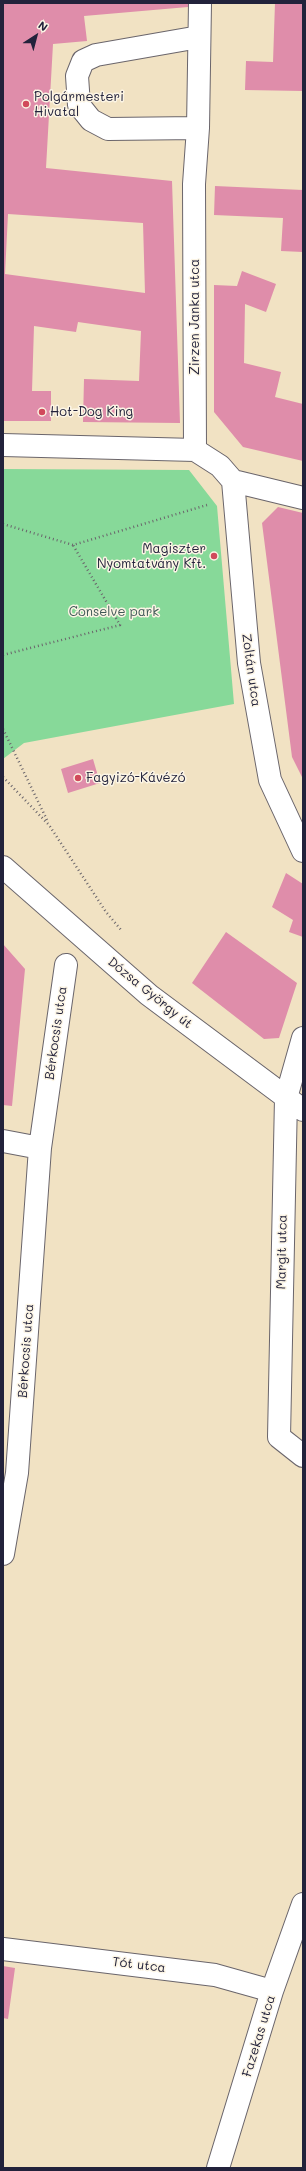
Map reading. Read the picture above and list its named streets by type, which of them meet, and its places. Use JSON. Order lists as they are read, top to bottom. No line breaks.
{"streets":{"street":["Zirzen Janka utca","Zoltán utca","Dózsa György út","Bérkocsis utca","Margit utca","Tót utca","Fazekas utca"]},"crossings":[["Dózsa György út","Margit utca"],["Tót utca","Fazekas utca"]],"parks":["Conselve park"],"places":["Polgármesteri Hivatal","Hot-Dog King","Magiszter Nyomtatvány Kft.","Fagyizó-Kávézó"],"north":"top right"}
